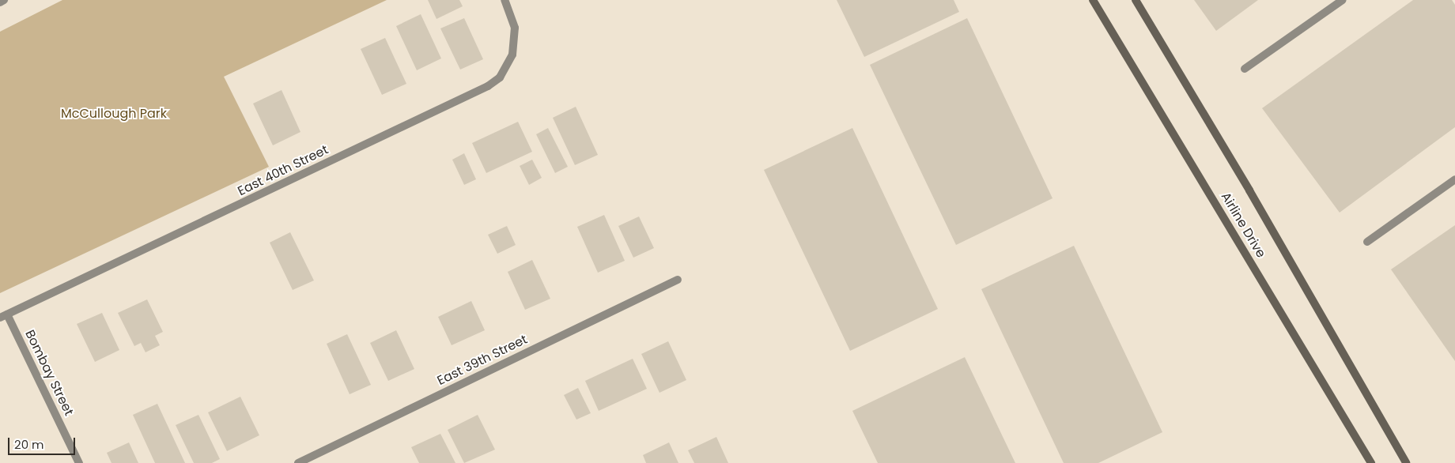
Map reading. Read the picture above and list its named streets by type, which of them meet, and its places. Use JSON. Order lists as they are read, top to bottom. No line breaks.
{"streets":{"main road":["Airline Drive"],"street":["East 40th Street","East 39th Street","Bombay Street"]},"crossings":[["East 40th Street","Bombay Street"]],"parks":["McCullough Park"],"scale_bar":"20 m"}
